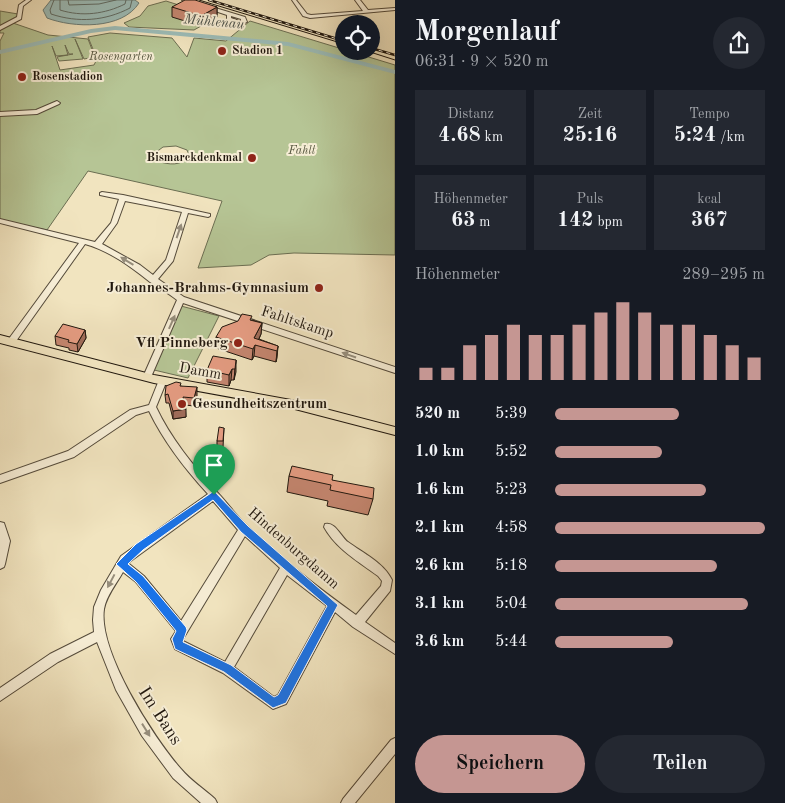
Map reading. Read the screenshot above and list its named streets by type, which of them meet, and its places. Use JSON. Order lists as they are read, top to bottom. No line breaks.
{"streets":{"main road":["Damm"],"street":["Fahltskamp","Hindenburgdamm","Im Bans"]},"crossings":[["Hindenburgdamm","Im Bans"]],"one_way":["Fahltskamp"],"water":["Mühlenau"],"parks":["Rosengarten","Fahlt"],"places":["Stadion 1","Rosenstadion","Bismarckdenkmal","Johannes-Brahms-Gymnasium","Vfl Pinneberg","Gesundheitszentrum"],"page":{"heading":["Morgenlauf","06:31 · 9 × 520 m"],"stats":[["Distanz","4.68 km"],["Zeit","25:16"],["Tempo","5:24 /km"],["Höhenmeter","63 m"],["Puls","142 bpm"],["kcal","367"]],"chart":["Höhenmeter","289–295 m"],"list":[{"name":"520 m","note":"5:39"},{"name":"1.0 km","note":"5:52"},{"name":"1.6 km","note":"5:23"},{"name":"2.1 km","note":"4:58"},{"name":"2.6 km","note":"5:18"},{"name":"3.1 km","note":"5:04"},{"name":"3.6 km","note":"5:44"}],"buttons":["Speichern","Teilen"]}}
